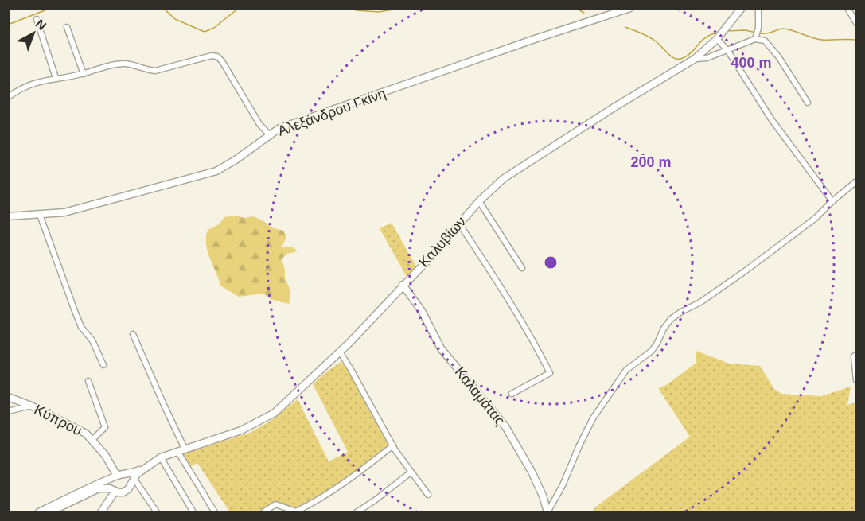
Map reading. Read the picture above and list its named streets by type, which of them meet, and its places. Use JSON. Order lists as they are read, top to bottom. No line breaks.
{"streets":{"street":["Αλεξάνδρου Γκίνη","Καλυβίων","Καλαμάτας","Κύπρου"]},"crossings":[["Καλυβίων","Καλαμάτας"],["Καλυβίων","Κύπρου"]],"north":"top right","rings":["400 m","200 m"]}
